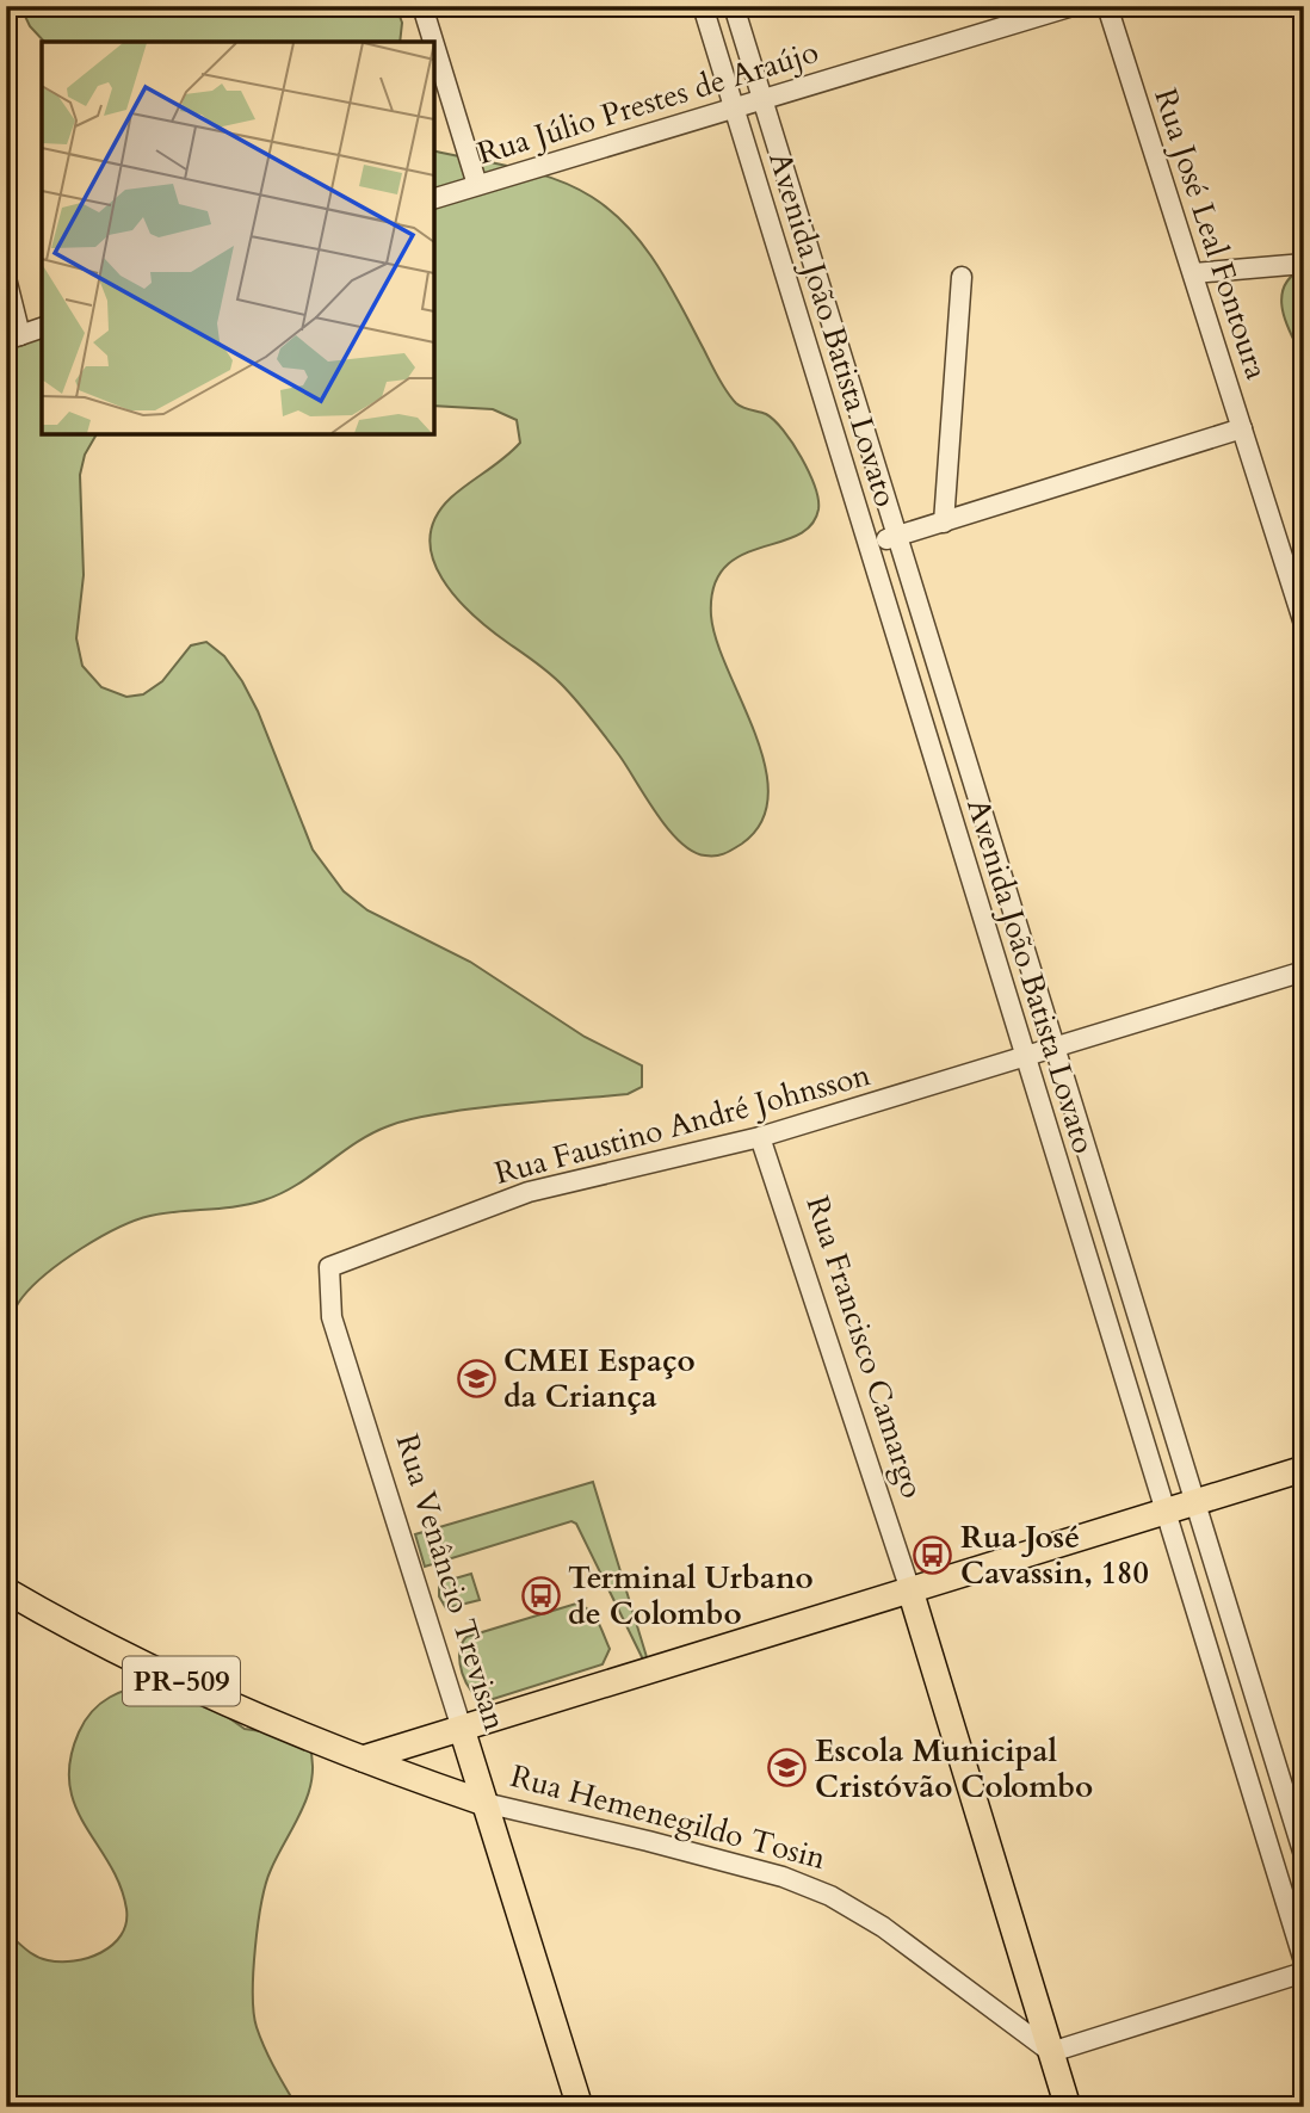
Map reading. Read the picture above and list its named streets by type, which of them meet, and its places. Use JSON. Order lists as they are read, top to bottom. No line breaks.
{"streets":{"main road":["Rua Francisco Camargo","Rua Venâncio Trevisan","PR-509","Rua Hemenegildo Tosin"],"street":["Rua Júlio Prestes de Araújo","Rua José Leal Fontoura","Avenida João Batista Lovato","Rua Faustino André Johnsson"]},"crossings":[["Rua Júlio Prestes de Araújo","Avenida João Batista Lovato"],["Avenida João Batista Lovato","Rua Faustino André Johnsson"],["Rua Faustino André Johnsson","Rua Francisco Camargo"],["Rua Faustino André Johnsson","Rua Venâncio Trevisan"],["Rua Francisco Camargo","Rua Hemenegildo Tosin"],["Rua Venâncio Trevisan","Rua Hemenegildo Tosin"],["PR-509","Rua Hemenegildo Tosin"]],"places":{"school or university":["CMEI Espaço da Criança","Escola Municipal Cristóvão Colombo"],"bus stop":["Rua José Cavassin, 180","Terminal Urbano de Colombo"]}}
